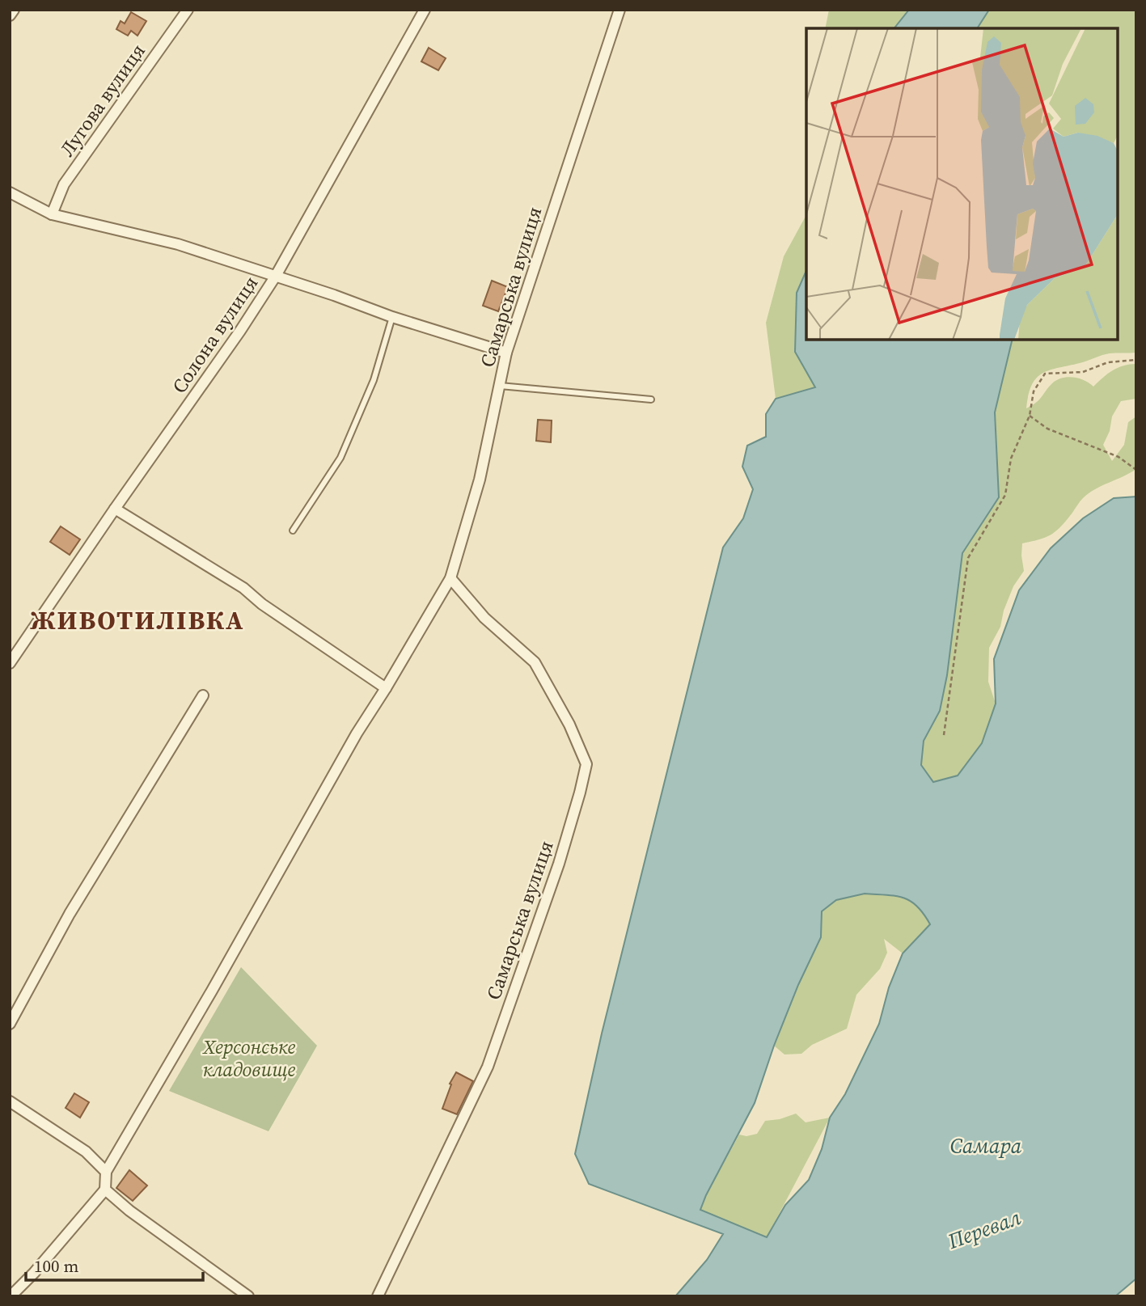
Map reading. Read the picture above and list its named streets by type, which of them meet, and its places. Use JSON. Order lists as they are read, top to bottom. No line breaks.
{"streets":{"street":["Лугова вулиця","Самарська вулиця","Солона вулиця"]},"districts":["ЖИВОТИЛІВКА"],"water":["Самара","Перевал"],"parks":["Херсонське кладовище"],"scale_bar":"100 m"}
